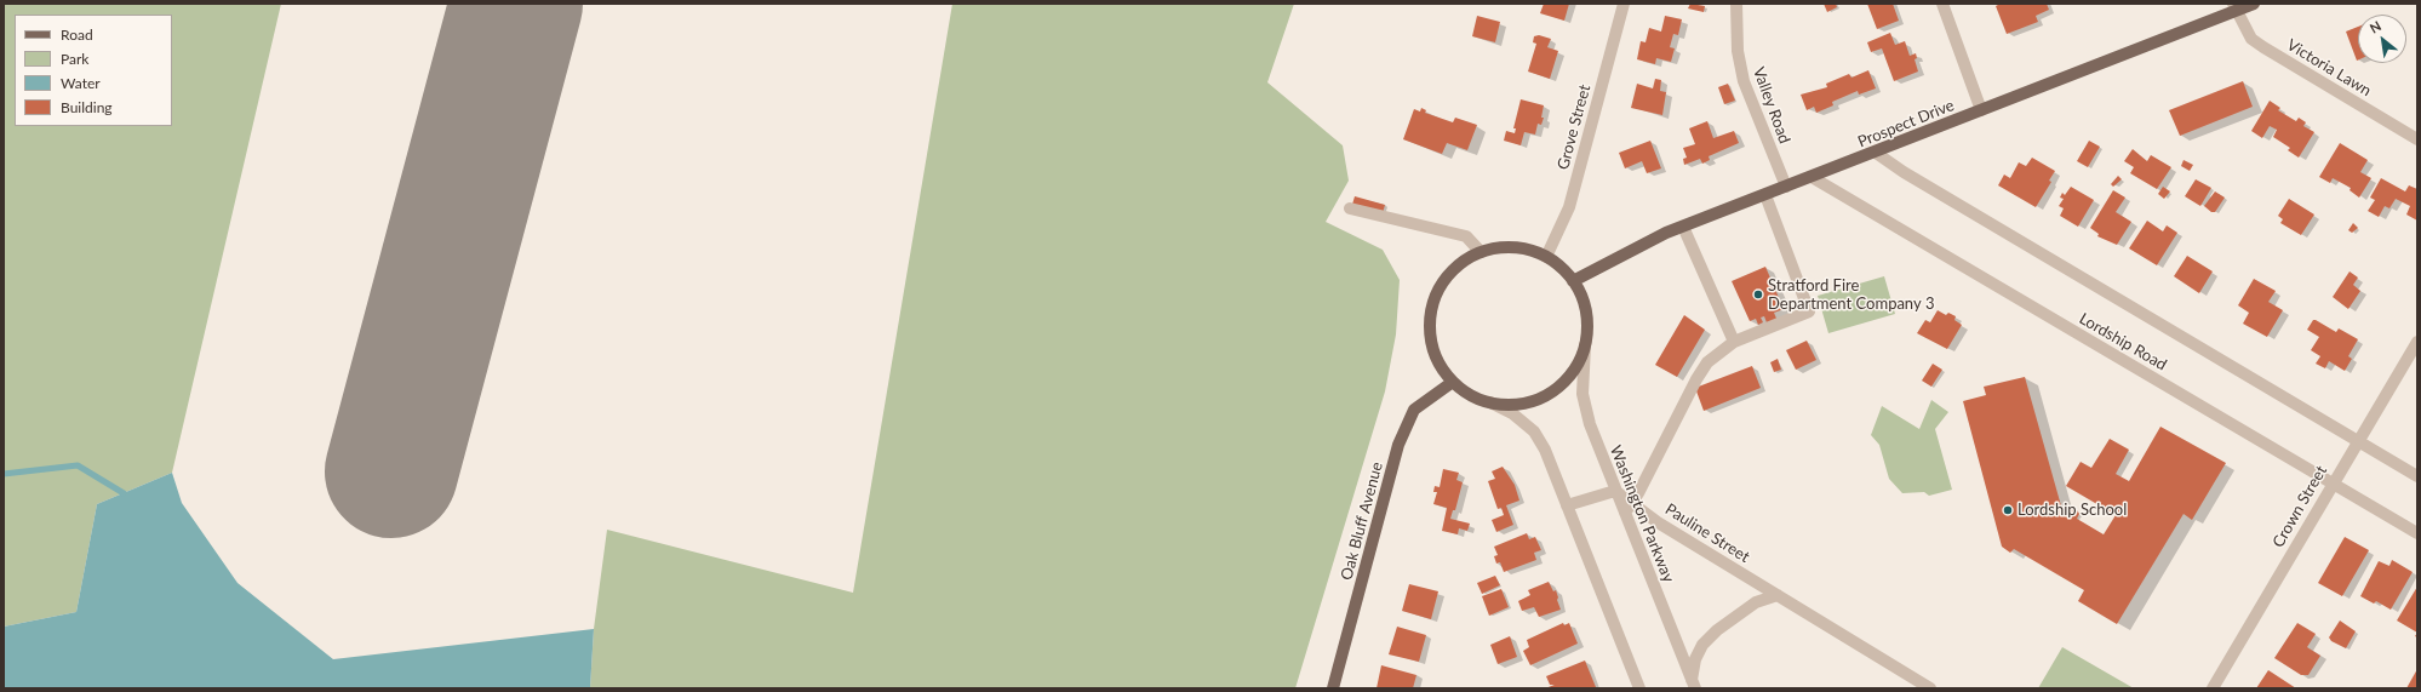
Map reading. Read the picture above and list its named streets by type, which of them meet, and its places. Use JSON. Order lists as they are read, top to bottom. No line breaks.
{"streets":{"main road":["Prospect Drive","Oak Bluff Avenue"],"street":["Victoria Lawn","Valley Road","Grove Street","Lordship Road","Crown Street","Washington Parkway","Pauline Street"]},"crossings":[["Victoria Lawn","Prospect Drive"],["Valley Road","Prospect Drive"],["Prospect Drive","Grove Street"],["Prospect Drive","Lordship Road"],["Prospect Drive","Washington Parkway"],["Prospect Drive","Oak Bluff Avenue"],["Grove Street","Washington Parkway"],["Grove Street","Oak Bluff Avenue"],["Lordship Road","Crown Street"],["Washington Parkway","Oak Bluff Avenue"],["Washington Parkway","Pauline Street"]],"places":["Stratford Fire Department Company 3","Lordship School"],"legend":["Road","Park","Water","Building"],"north":"top left"}
